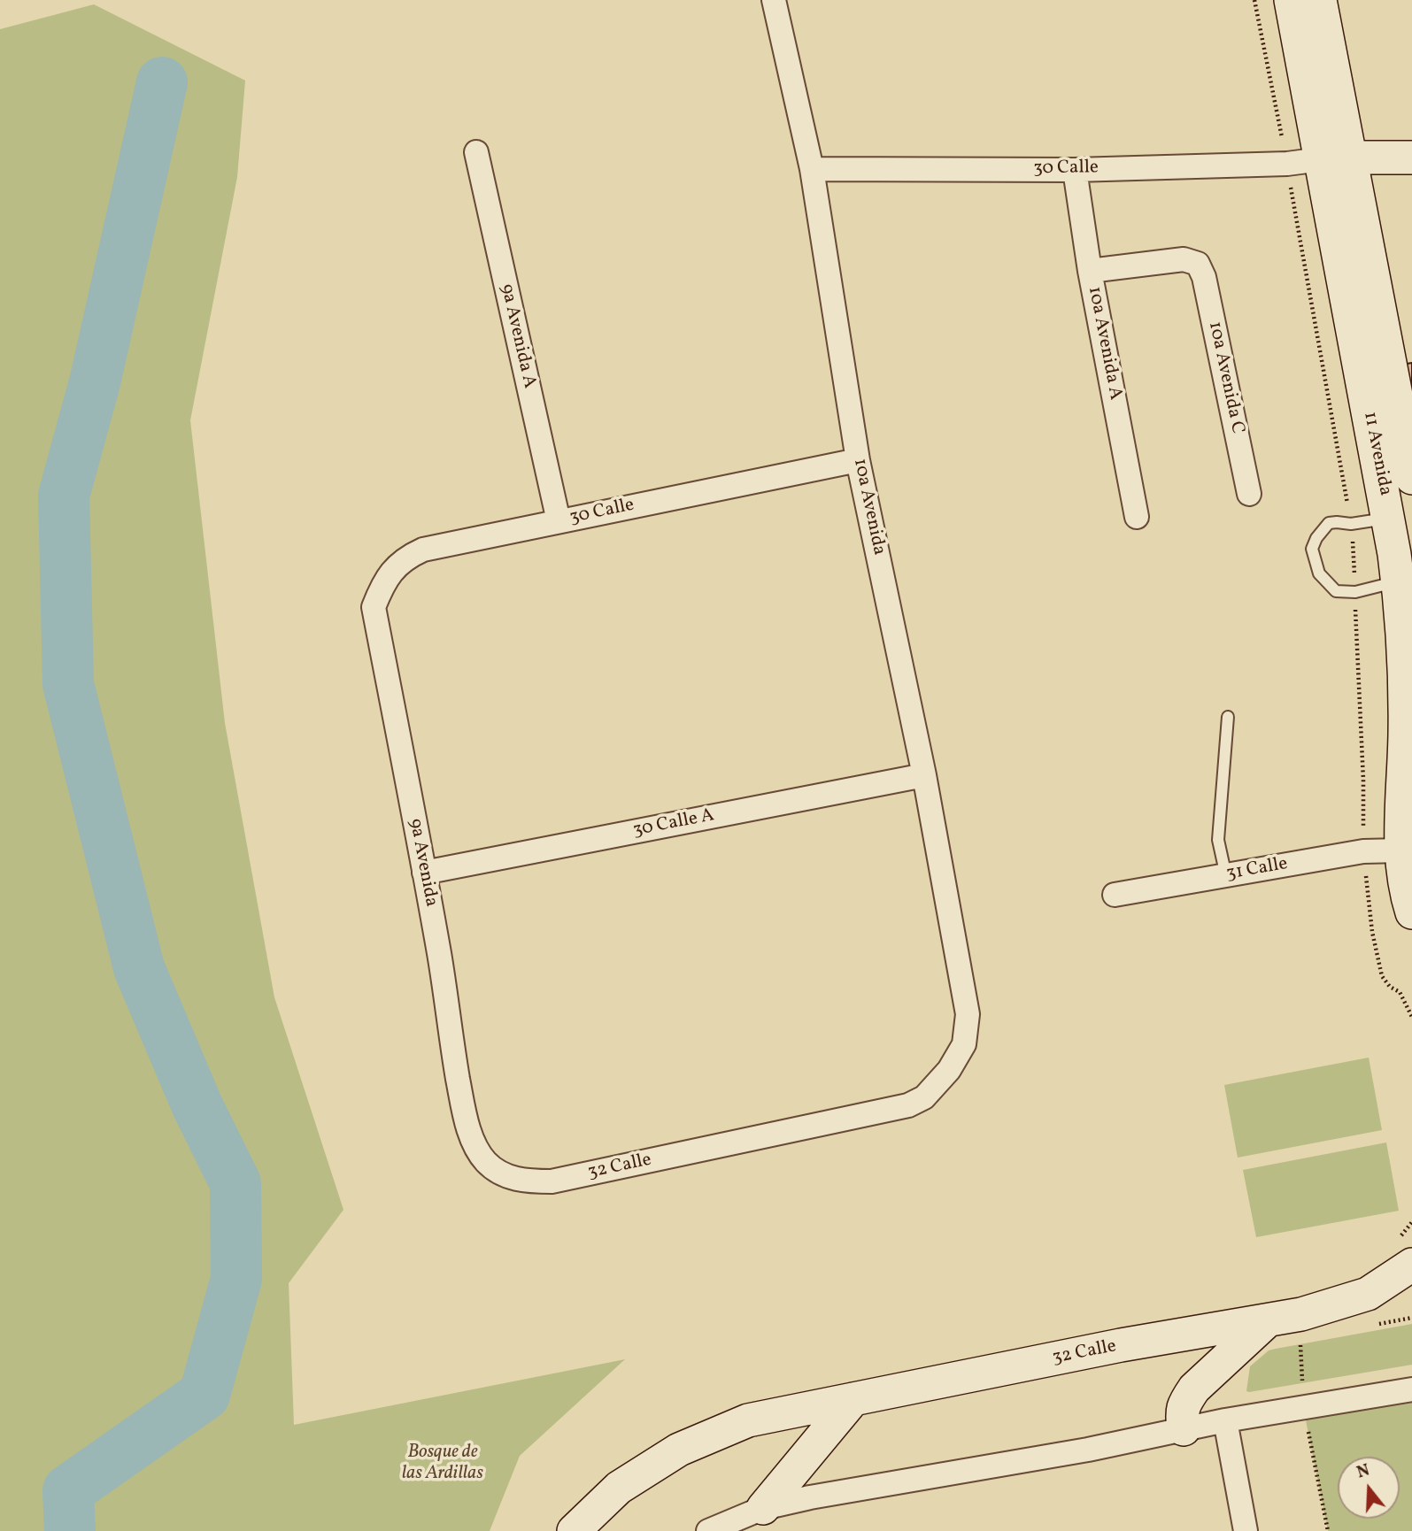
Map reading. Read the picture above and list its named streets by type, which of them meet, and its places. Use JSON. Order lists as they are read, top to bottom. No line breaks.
{"streets":{"street":["30 Calle","9a Avenida A","10a Avenida A","10a Avenida C","11 Avenida","10a Avenida","30 Calle A","9a Avenida","31 Calle","32 Calle"]},"crossings":[["30 Calle","9a Avenida A"],["30 Calle","10a Avenida A"],["30 Calle","11 Avenida"],["30 Calle","10a Avenida"],["30 Calle","9a Avenida"],["10a Avenida A","10a Avenida C"],["11 Avenida","31 Calle"],["10a Avenida","30 Calle A"],["10a Avenida","32 Calle"],["30 Calle A","9a Avenida"],["9a Avenida","32 Calle"]],"parks":["Bosque de las Ardillas"],"north":"top"}
